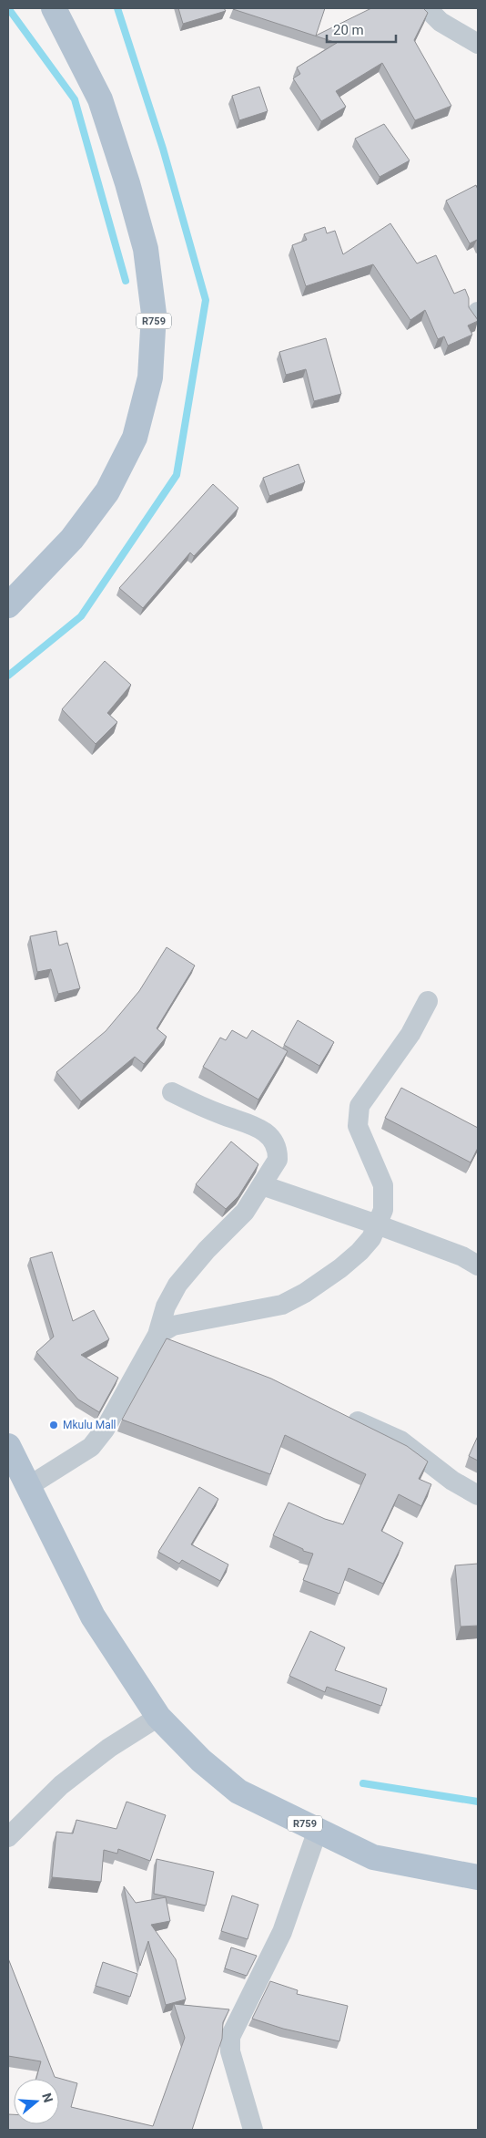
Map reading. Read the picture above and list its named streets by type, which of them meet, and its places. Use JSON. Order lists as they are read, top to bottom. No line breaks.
{"streets":{"main road":["R759"]},"places":["Mkulu Mall"],"scale_bar":"20 m","north":"right"}
